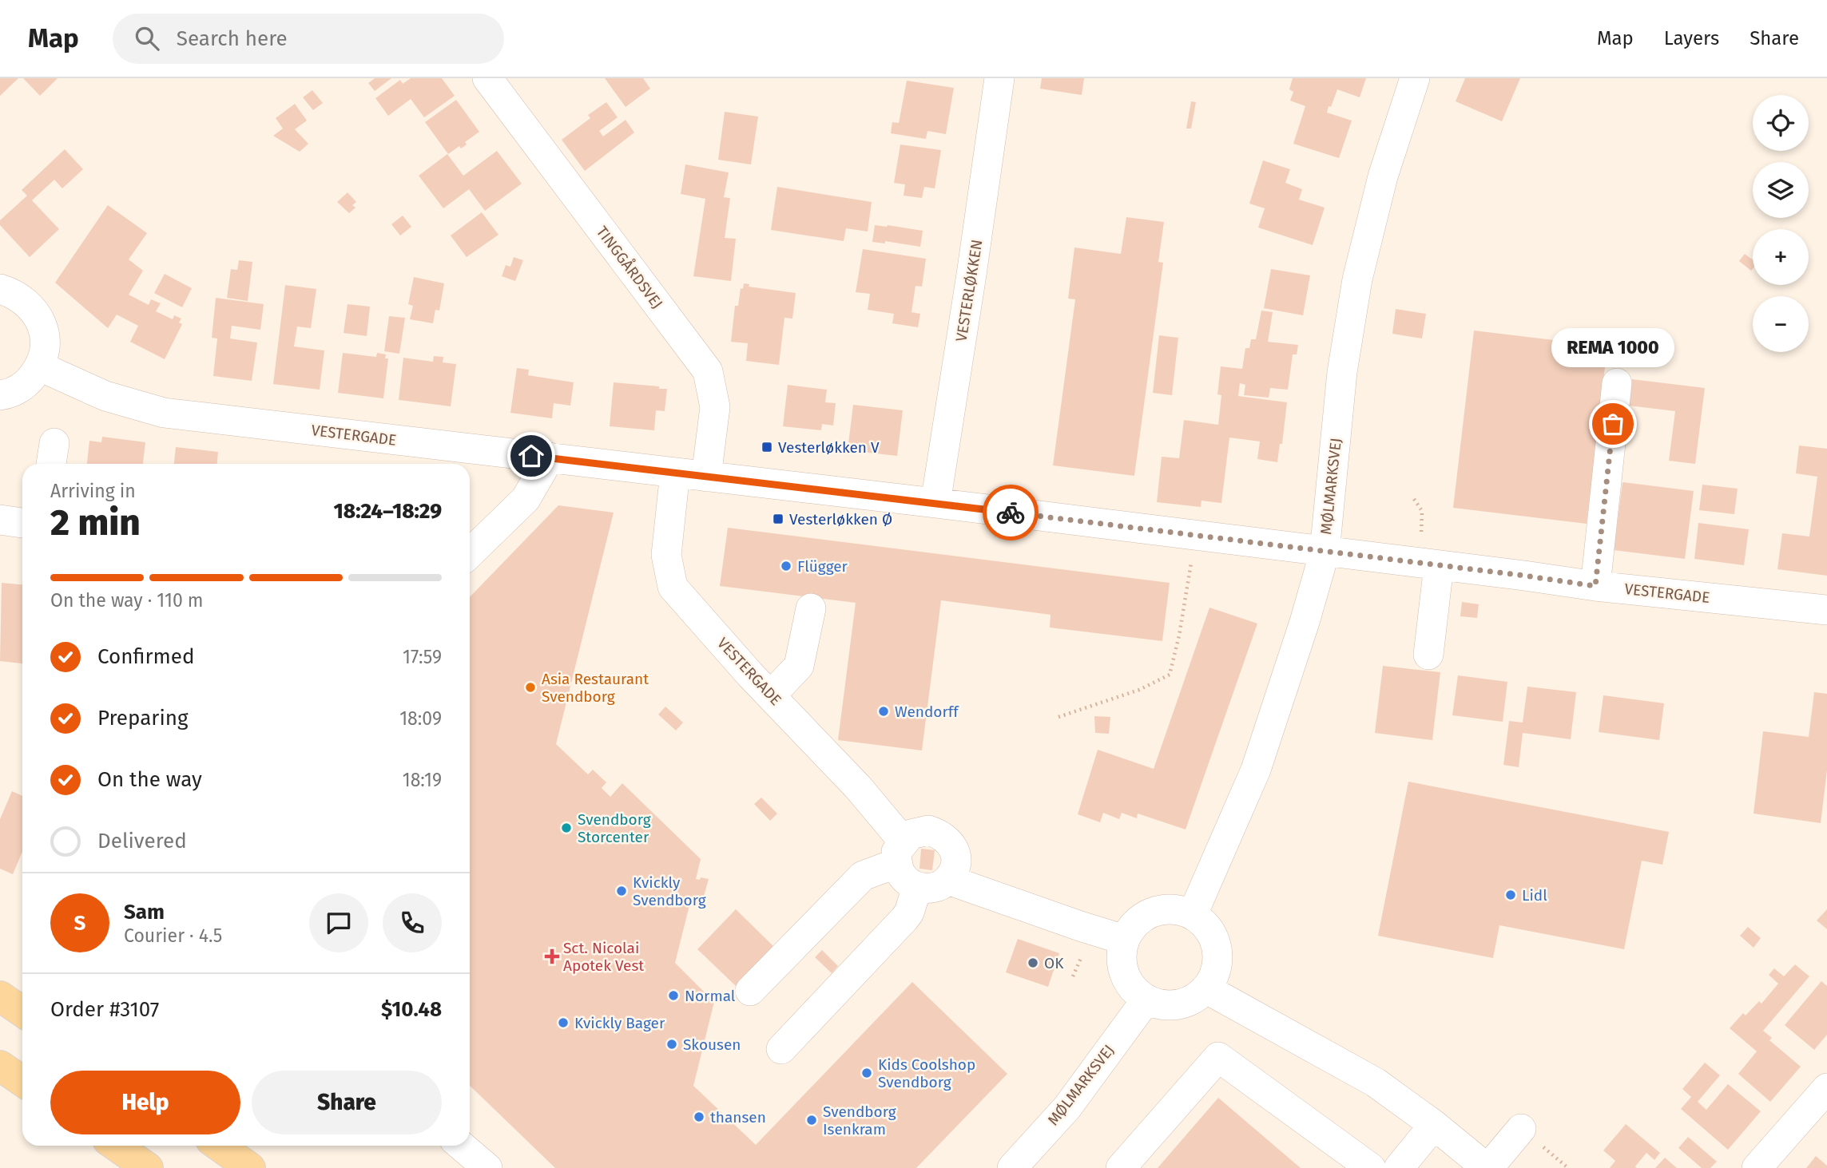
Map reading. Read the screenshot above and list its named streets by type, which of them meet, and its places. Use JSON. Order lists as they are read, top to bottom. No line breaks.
{"streets":{"street":["TINGGÅRDSVEJ","VESTERLØKKEN","VESTERGADE","MØLMARKSVEJ"]},"crossings":[["TINGGÅRDSVEJ","VESTERGADE"],["VESTERLØKKEN","VESTERGADE"],["VESTERGADE","MØLMARKSVEJ"]],"places":{"other":["REMA 1000","Flügger","Asia Restaurant Svendborg","Wendorff","Svendborg Storcenter","Kvickly Svendborg","Lidl","OK","Normal","Kvickly Bager","Skousen","Kids Coolshop Svendborg","thansen","Svendborg Isenkram"],"transit":["Vesterløkken V","Vesterløkken Ø"],"health":["Sct. Nicolai Apotek Vest"]},"page":{"header":"Map","search":"Search here","nav":["Map","Layers","Share"],"map_buttons":["+","−"],"bubble":"REMA 1000","heading":["2 min","Arriving in","18:24–18:29"],"panel":["Sam","Courier · 4.5","Order #3107","$10.48"],"bar":"On the way · 110 m","list":[["Confirmed","17:59"],["Preparing","18:09"],["On the way","18:19"],"Delivered"],"round":"S","buttons":["Help","Share"]}}
